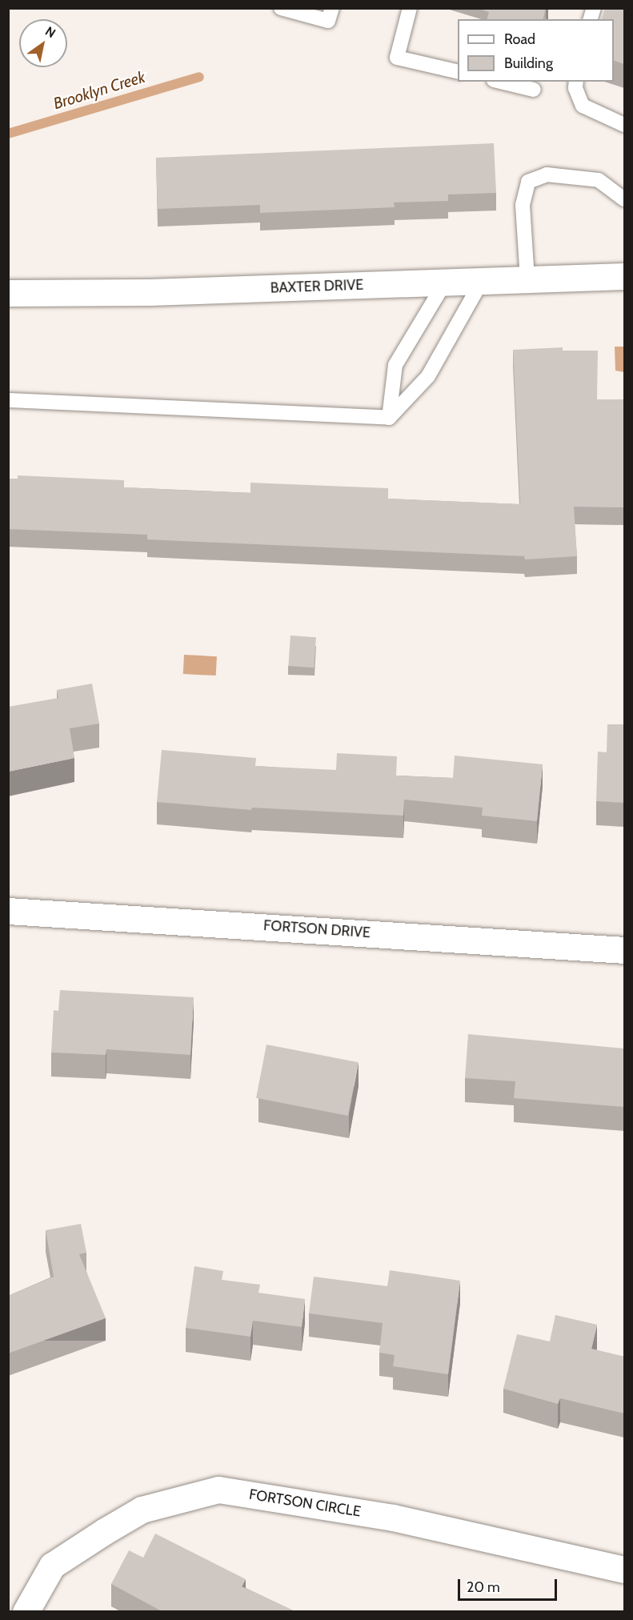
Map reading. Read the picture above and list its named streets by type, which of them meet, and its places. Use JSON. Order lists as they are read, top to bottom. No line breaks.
{"streets":{"street":["BAXTER DRIVE","FORTSON DRIVE","FORTSON CIRCLE"]},"water":["Brooklyn Creek"],"legend":["Road","Building"],"scale_bar":"20 m","north":"top right"}
